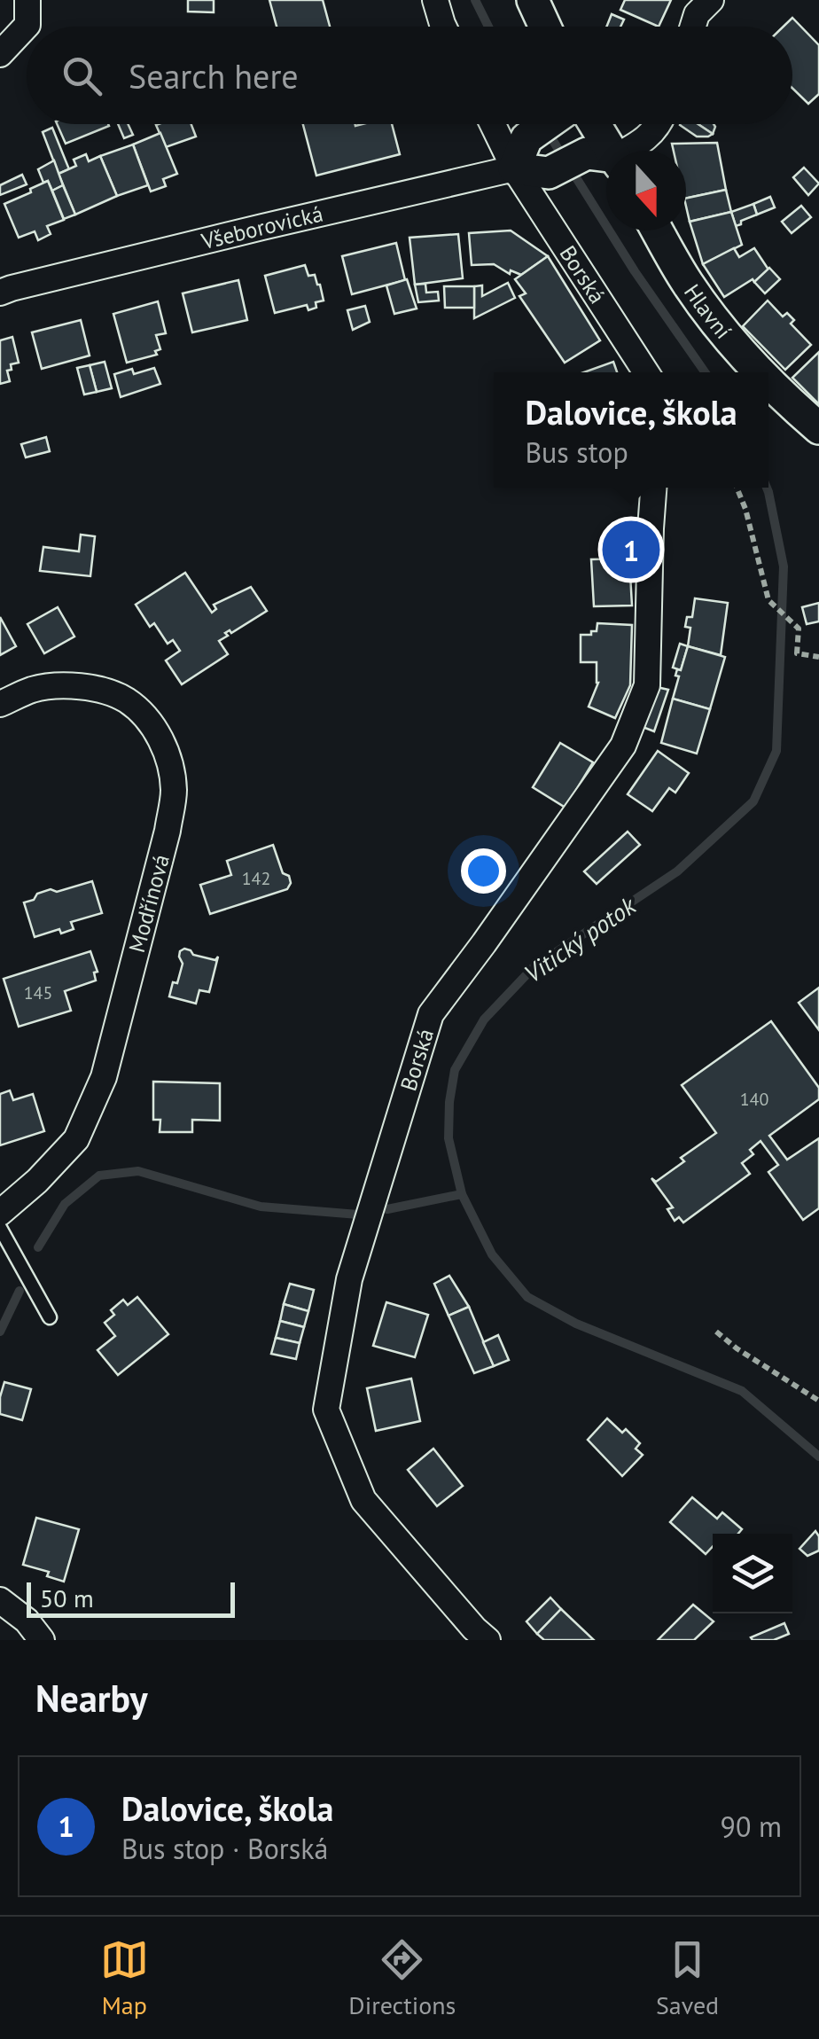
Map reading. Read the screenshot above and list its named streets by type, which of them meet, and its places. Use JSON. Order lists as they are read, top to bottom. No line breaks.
{"streets":{"street":["Všeborovická","Borská","Hlavní","Modřínová"]},"crossings":[["Všeborovická","Borská"]],"water":["Vitický potok"],"house_numbers":["142","145","140"],"scale_bar":"50 m","north":"bottom","page":{"search":"Search here","popup":["Dalovice, škola","Bus stop"],"pins":"1","scale":"50 m","heading":"Nearby","list":[{"mark":"1","name":"Dalovice, škola","note":"Bus stop · Borská","value":"90 m"}],"nav":["Map","Directions","Saved"]}}
